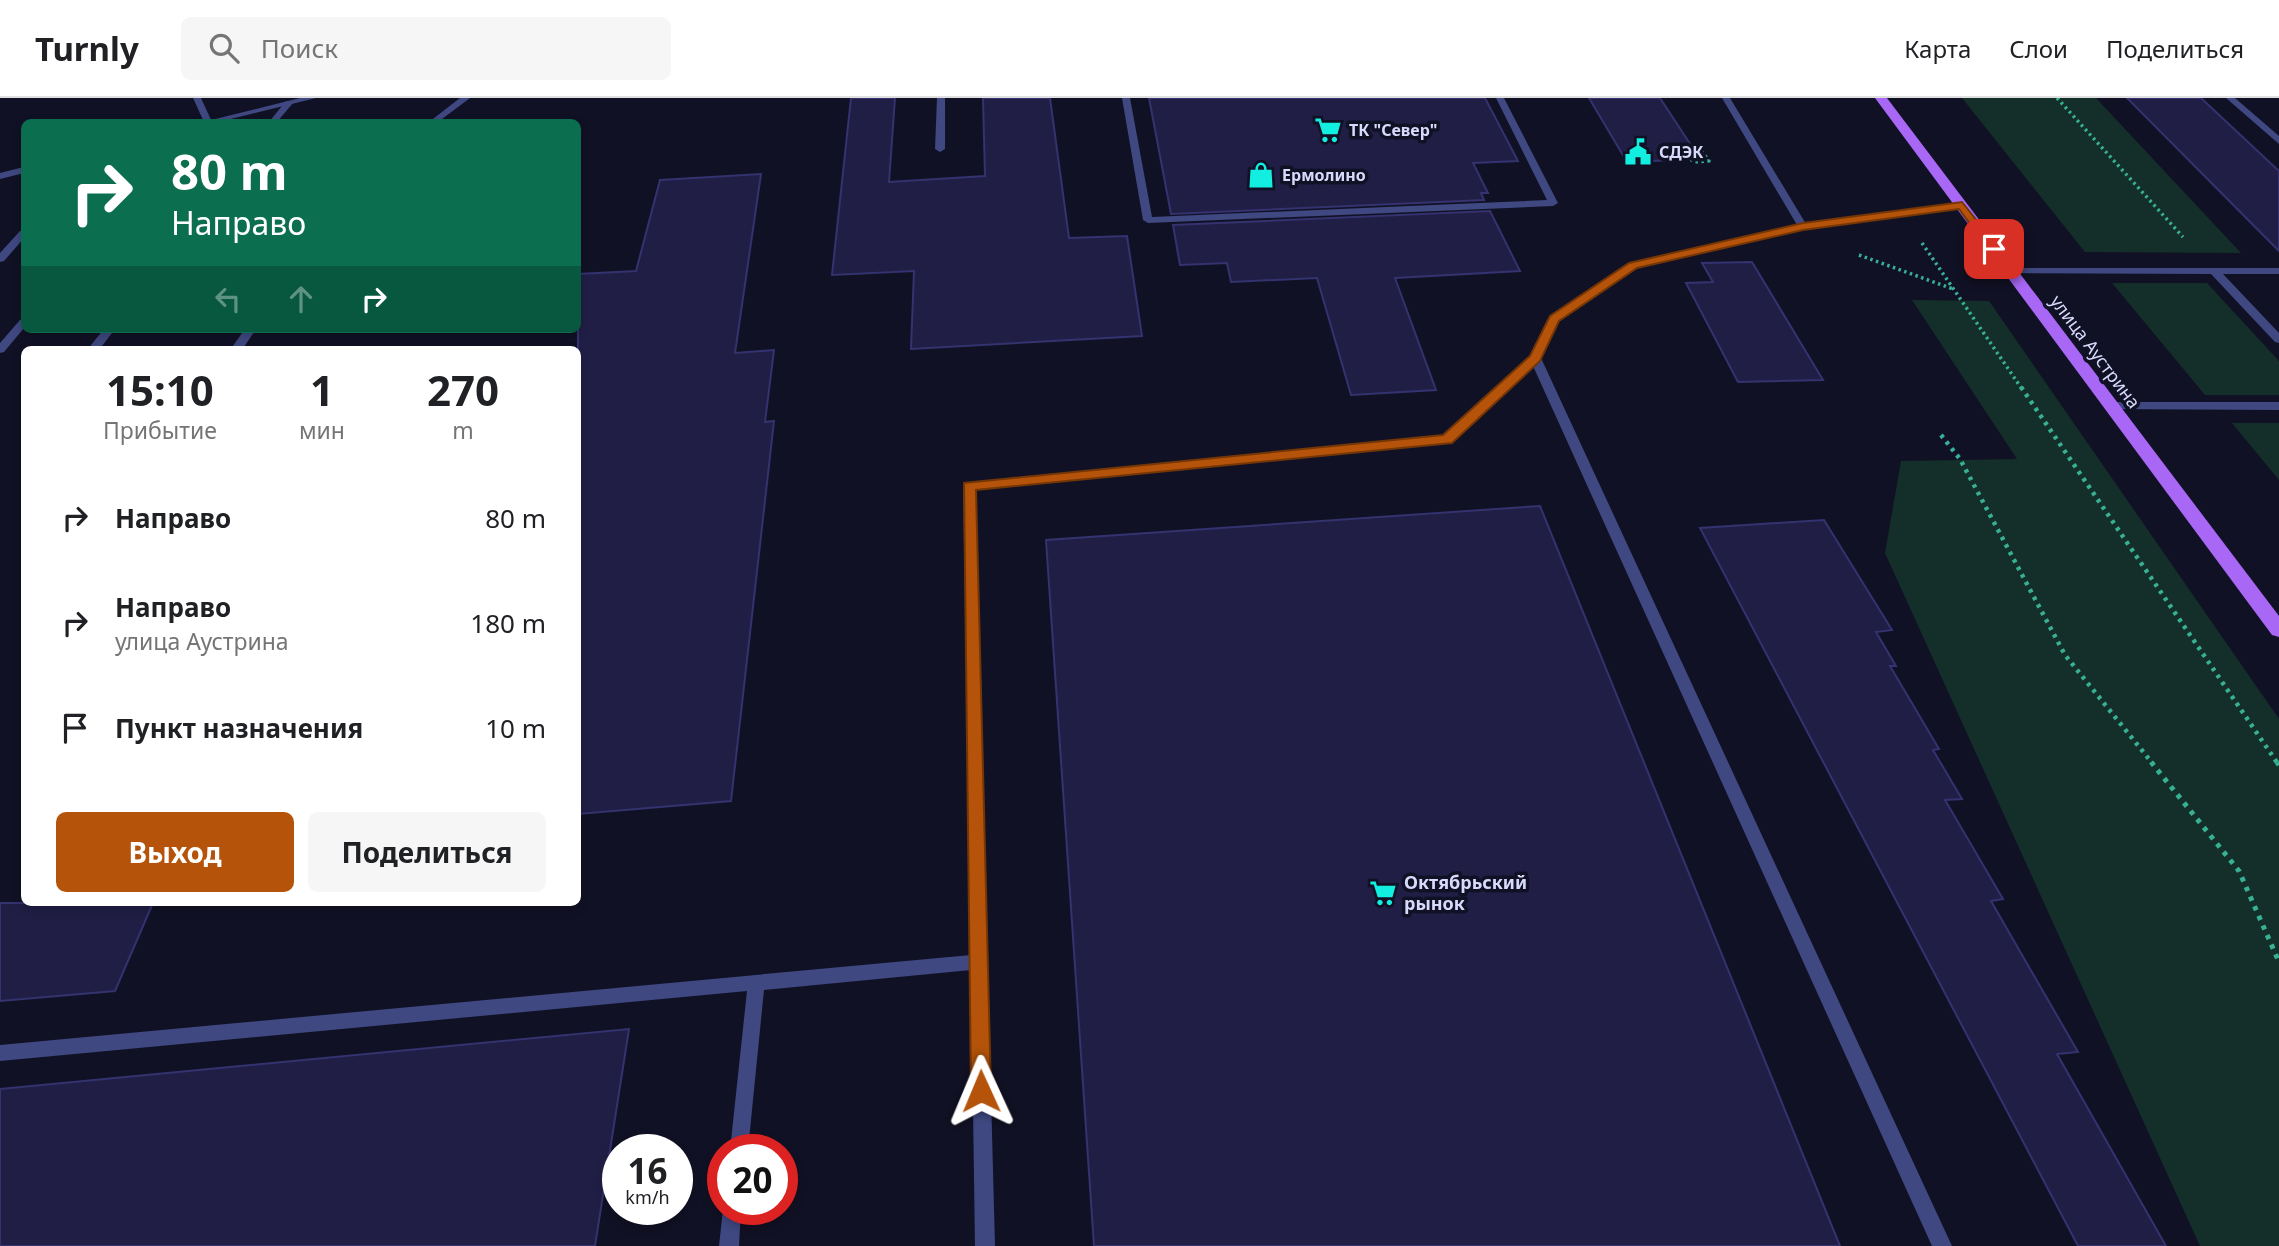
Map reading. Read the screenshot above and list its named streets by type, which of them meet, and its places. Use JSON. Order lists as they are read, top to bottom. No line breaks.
{"streets":{"main road":["улица Аустрина"]},"places":{"supermarket":["ТК \"Север\"","Октябрьский рынок"],"public building":["СДЭК"],"shop":["Ермолино"]},"page":{"header":"Turnly","search":"Поиск","nav":["Карта","Слои","Поделиться"],"turn":["80 m","Направо"],"eta":["15:10","Прибытие","1","мин","270","m"],"list":[{"name":"Направо","value":"80 m"},{"name":"Направо","note":"улица Аустрина","value":"180 m"},{"name":"Пункт назначения","value":"10 m"}],"buttons":["Выход","Поделиться"],"speed":"16 km/h","limit":"20"}}
